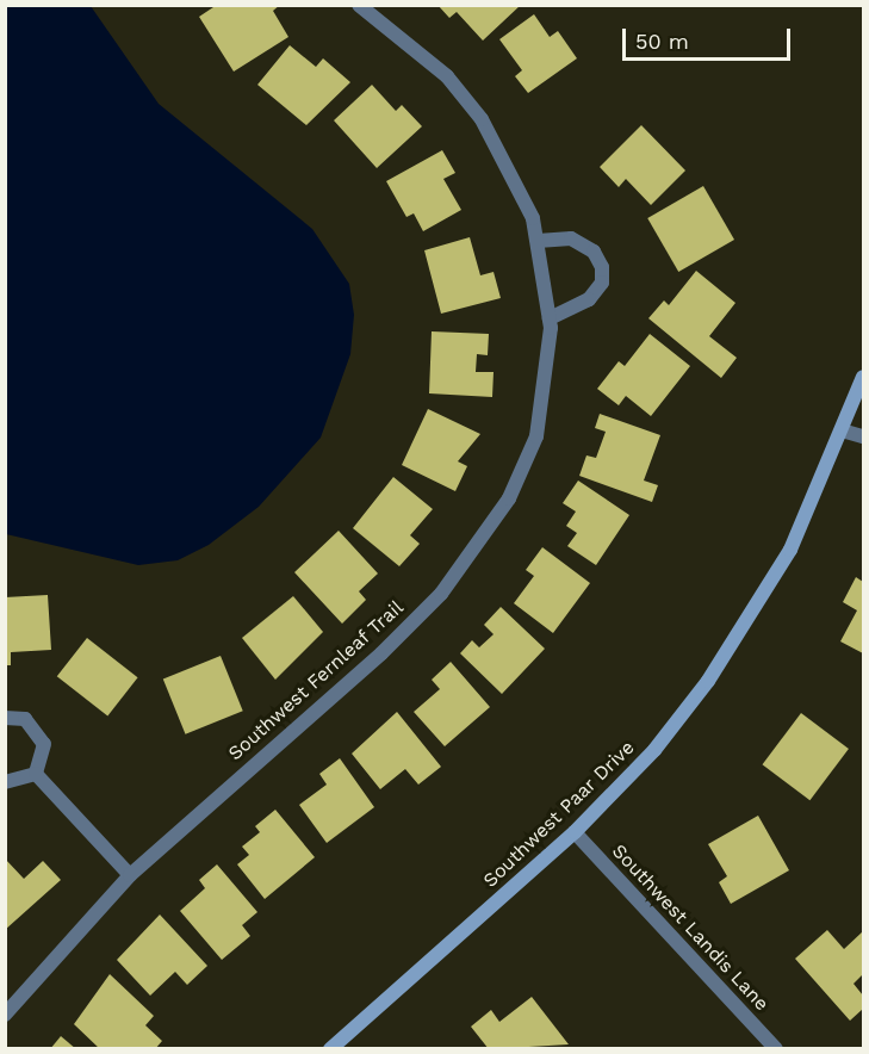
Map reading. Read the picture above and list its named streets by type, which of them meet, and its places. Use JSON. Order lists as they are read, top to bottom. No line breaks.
{"streets":{"street":["Southwest Fernleaf Trail","Southwest Paar Drive","Southwest Landis Lane"]},"crossings":[["Southwest Paar Drive","Southwest Landis Lane"]],"scale_bar":"50 m"}
